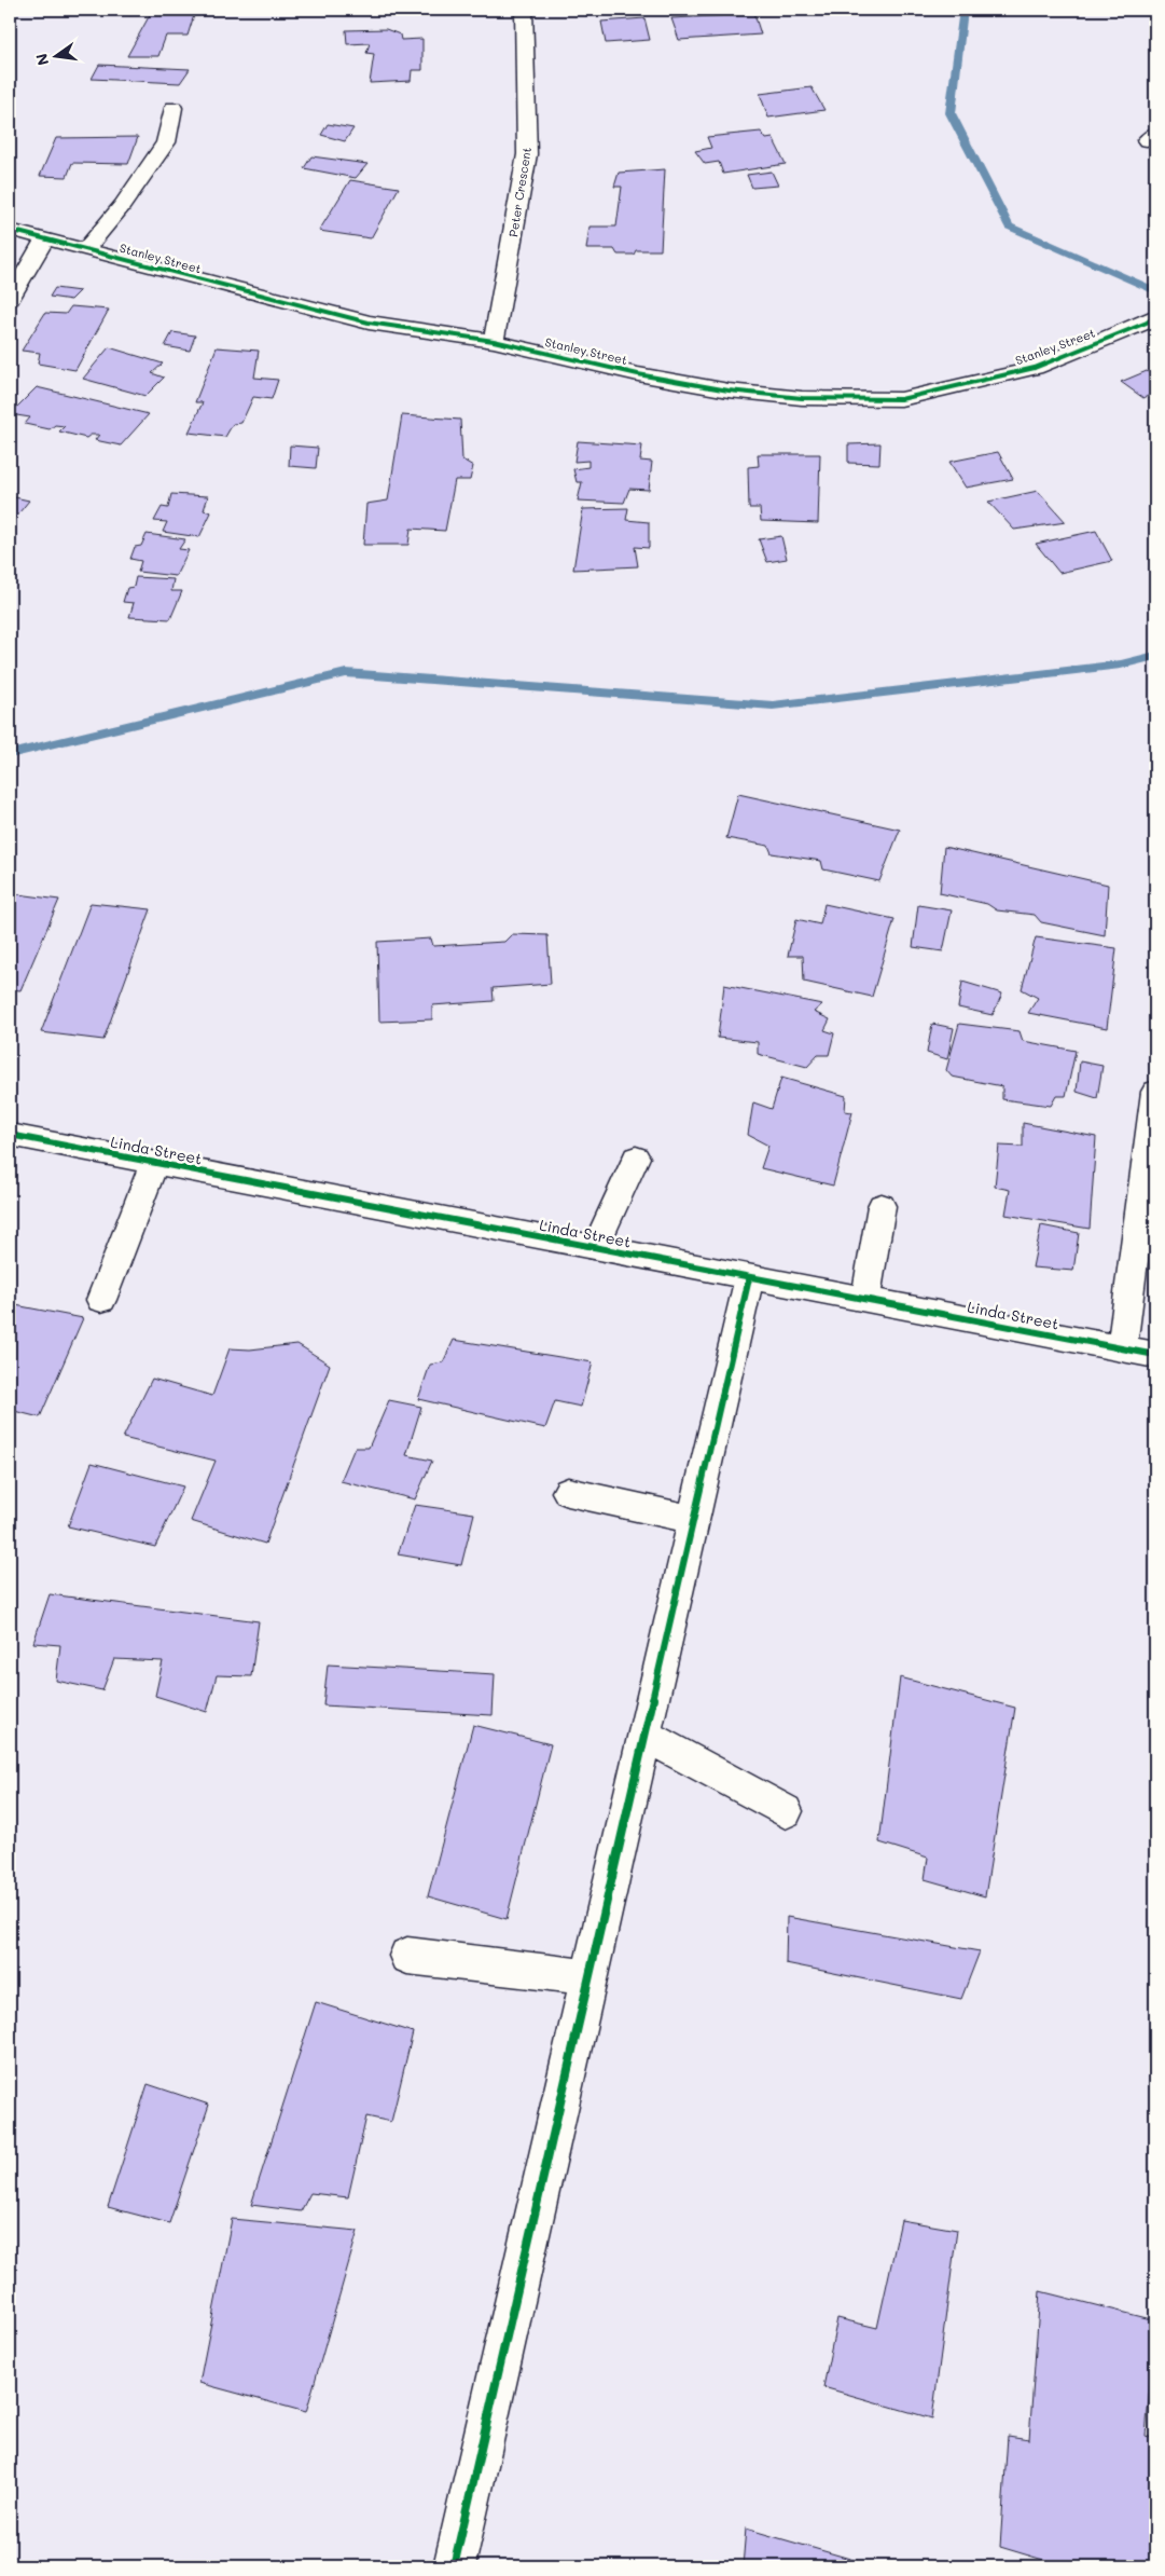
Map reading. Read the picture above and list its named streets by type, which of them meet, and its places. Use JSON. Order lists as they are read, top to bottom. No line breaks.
{"streets":{"street":["Peter Crescent","Stanley Street","Linda Street"]},"crossings":[["Peter Crescent","Stanley Street"]],"north":"left"}
